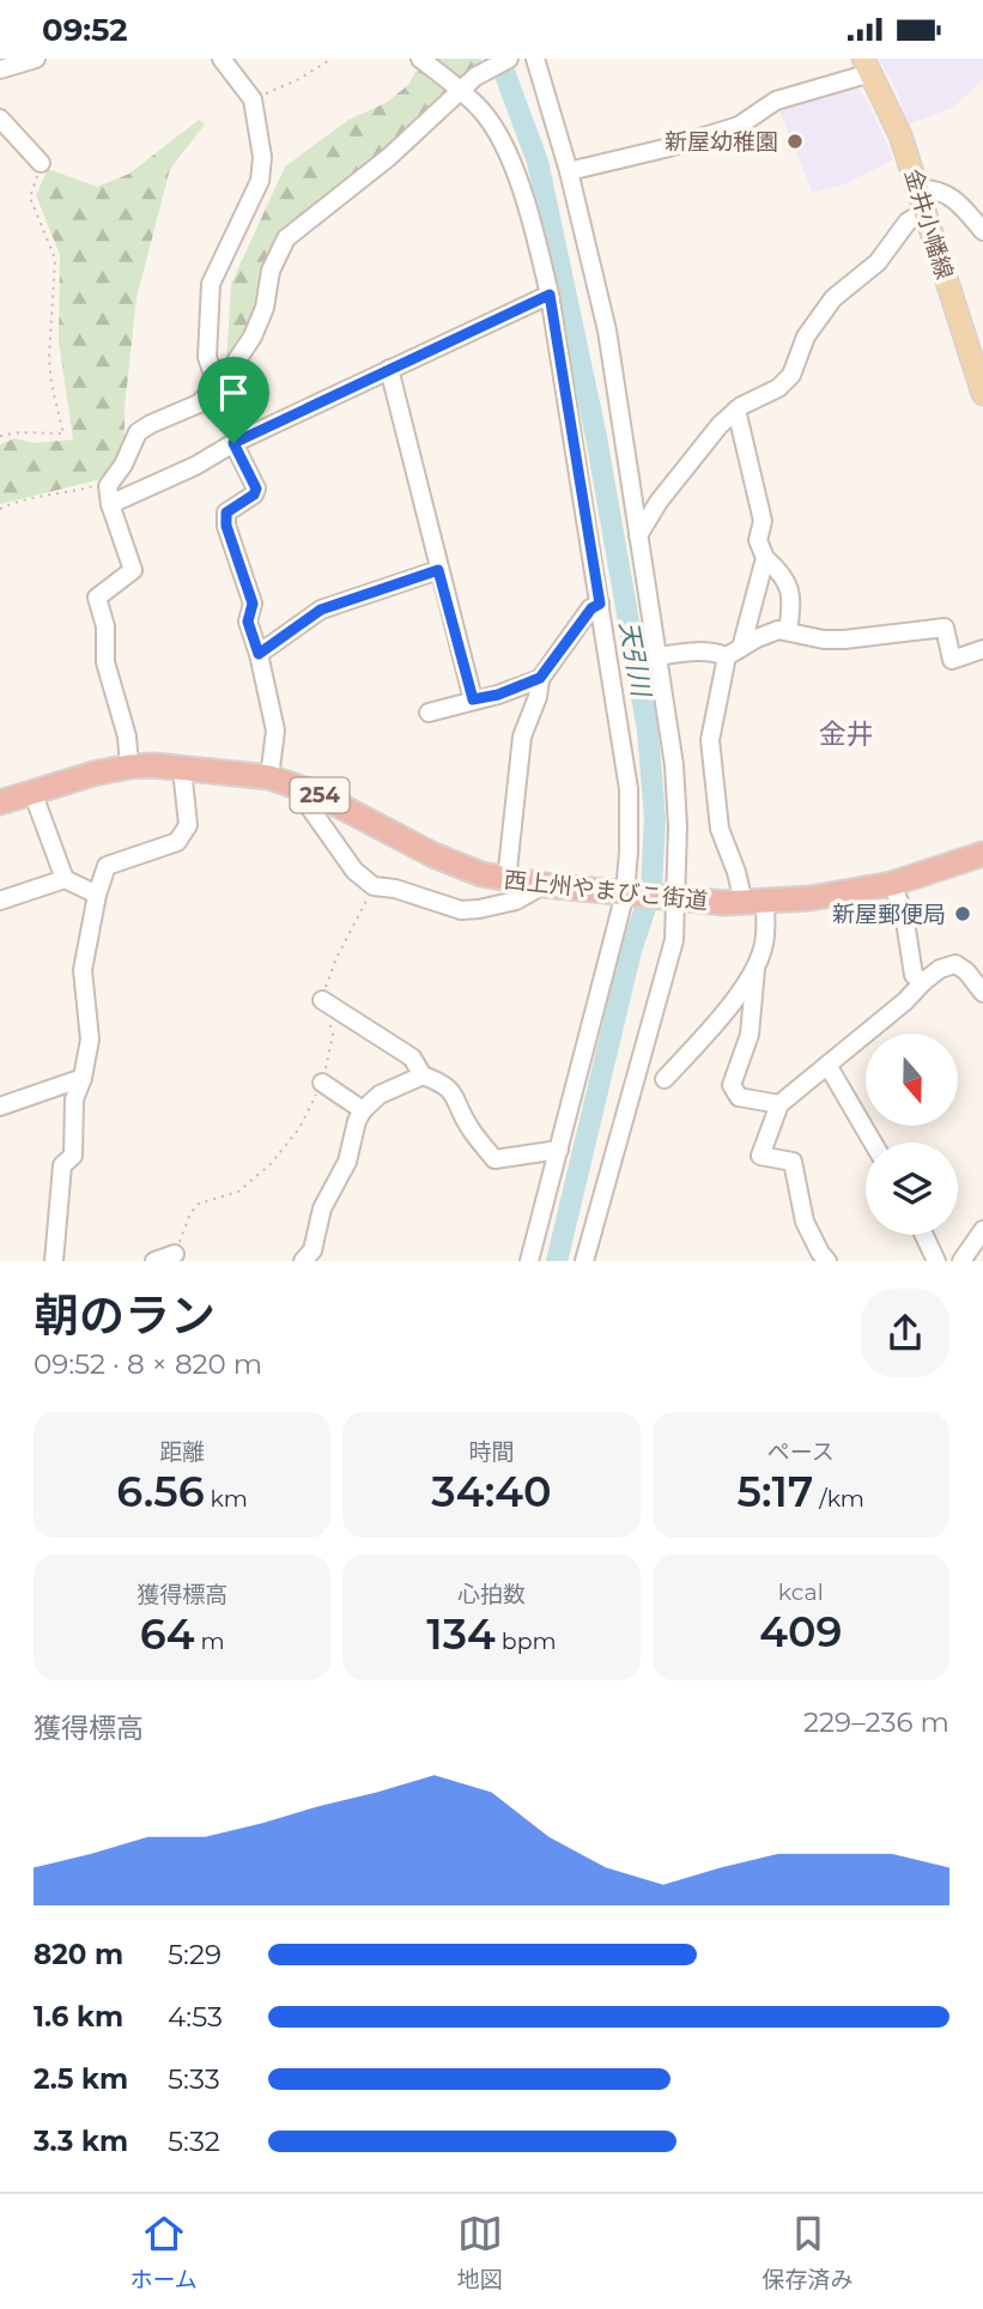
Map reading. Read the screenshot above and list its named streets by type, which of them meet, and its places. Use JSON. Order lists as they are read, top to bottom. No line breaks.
{"streets":{"highway":["254","西上州やまびこ街道"],"main road":["金井小幡線"]},"districts":["金井"],"water":["天引川"],"places":["新屋幼稚園","新屋郵便局"],"north":"bottom","page":{"status":"09:52","heading":["朝のラン","09:52 · 8 × 820 m"],"stats":[["距離","6.56 km"],["時間","34:40"],["ペース","5:17 /km"],["獲得標高","64 m"],["心拍数","134 bpm"],["kcal","409"]],"chart":["獲得標高","229–236 m"],"list":[{"name":"820 m","note":"5:29"},{"name":"1.6 km","note":"4:53"},{"name":"2.5 km","note":"5:33"},{"name":"3.3 km","note":"5:32"}],"tabs":["ホーム","地図","保存済み"]}}
